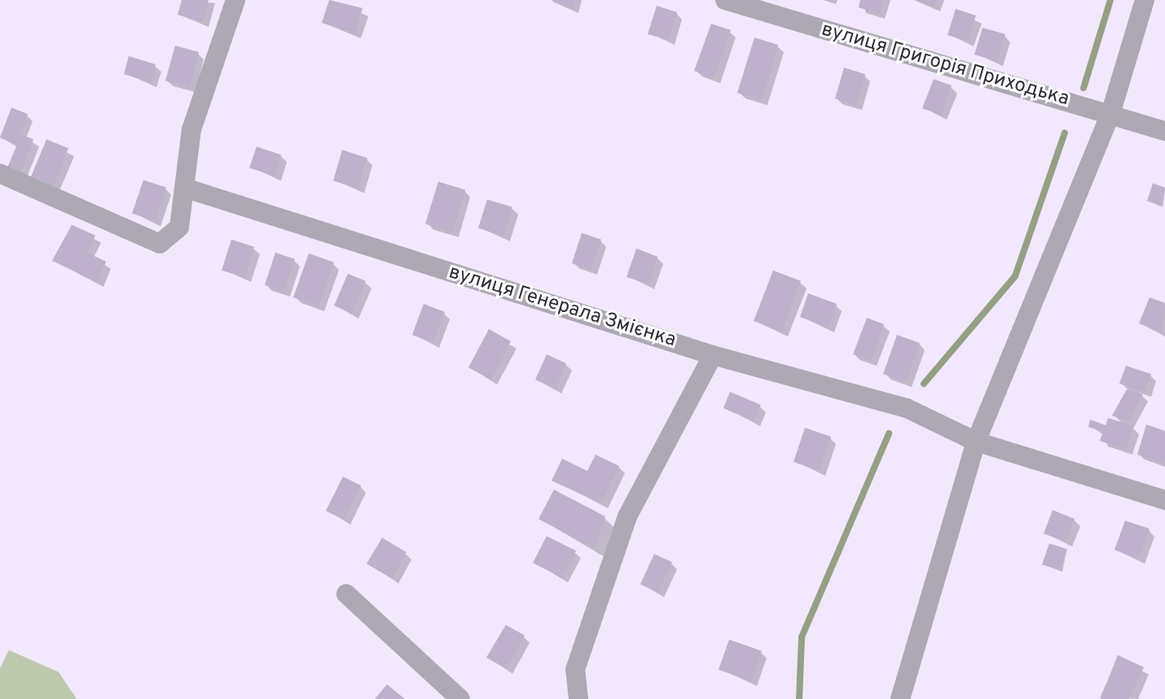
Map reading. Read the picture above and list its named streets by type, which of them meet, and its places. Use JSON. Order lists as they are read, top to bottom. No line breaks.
{"streets":{"street":["вулиця Григорія Приходька","вулиця Генерала Змієнка"]}}
